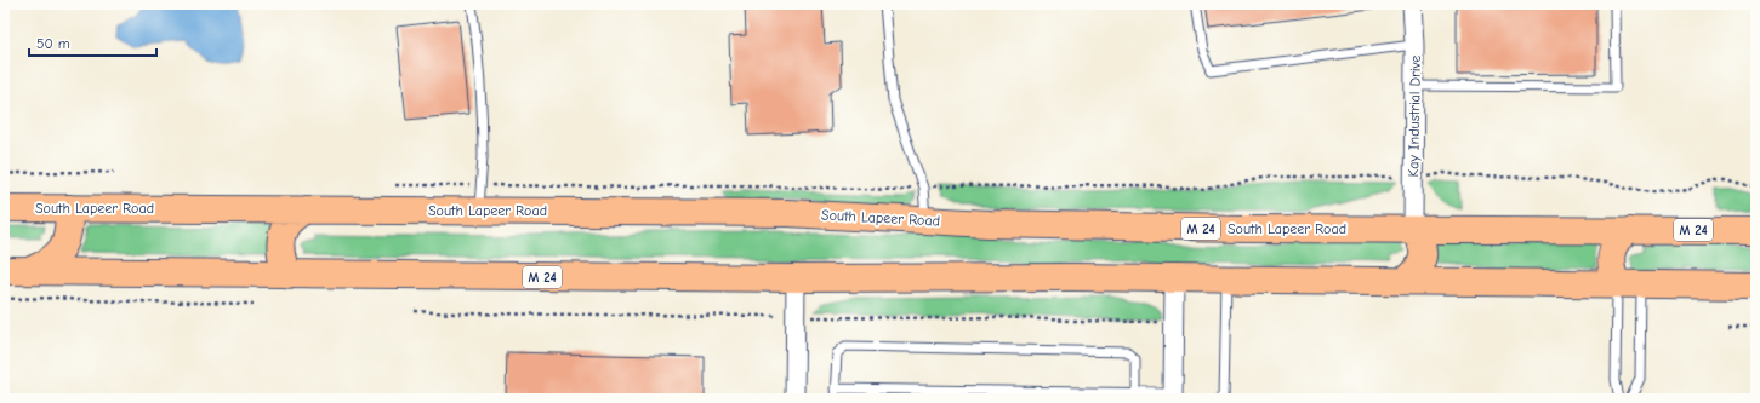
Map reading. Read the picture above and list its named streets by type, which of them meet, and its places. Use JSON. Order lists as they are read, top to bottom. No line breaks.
{"streets":{"main road":["South Lapeer Road","M 24"],"street":["Kay Industrial Drive"]},"crossings":[["Kay Industrial Drive","South Lapeer Road"]],"scale_bar":"50 m"}
